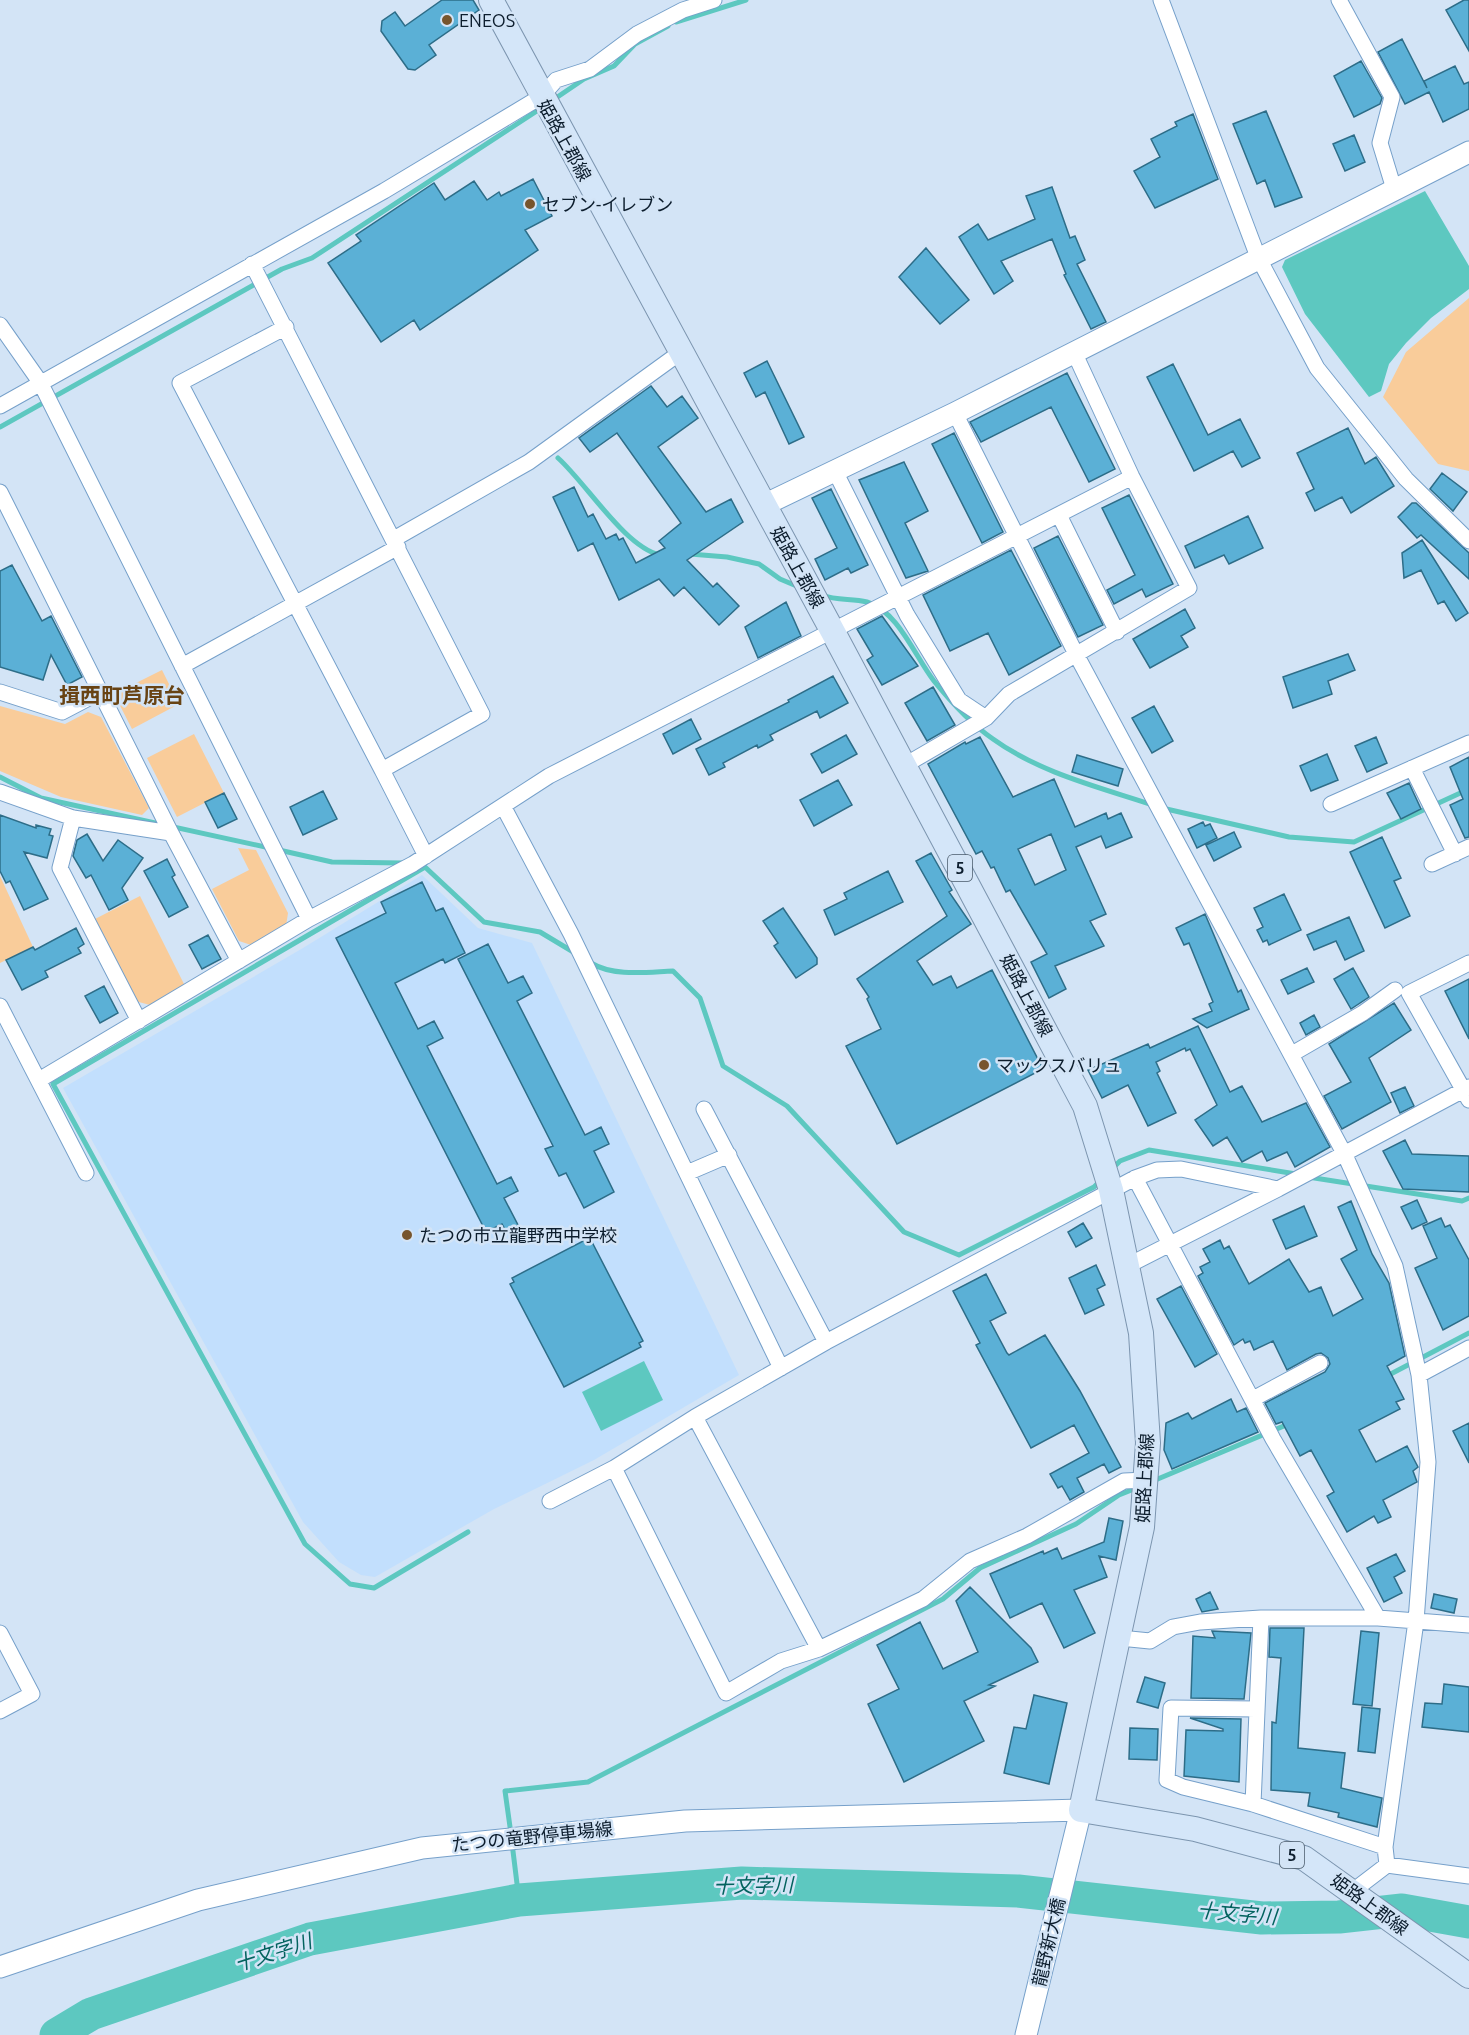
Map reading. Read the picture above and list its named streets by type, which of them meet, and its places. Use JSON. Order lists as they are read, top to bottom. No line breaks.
{"streets":{"main road":["姫路上郡線","5","たつの竜野停車場線","龍野新大橋"]},"crossings":[["姫路上郡線","たつの竜野停車場線"],["姫路上郡線","龍野新大橋"],["たつの竜野停車場線","龍野新大橋"]],"districts":["揖西町芦原台"],"water":["十文字川"],"places":["ENEOS","セブン-イレブン","マックスバリュ","たつの市立龍野西中学校"]}
